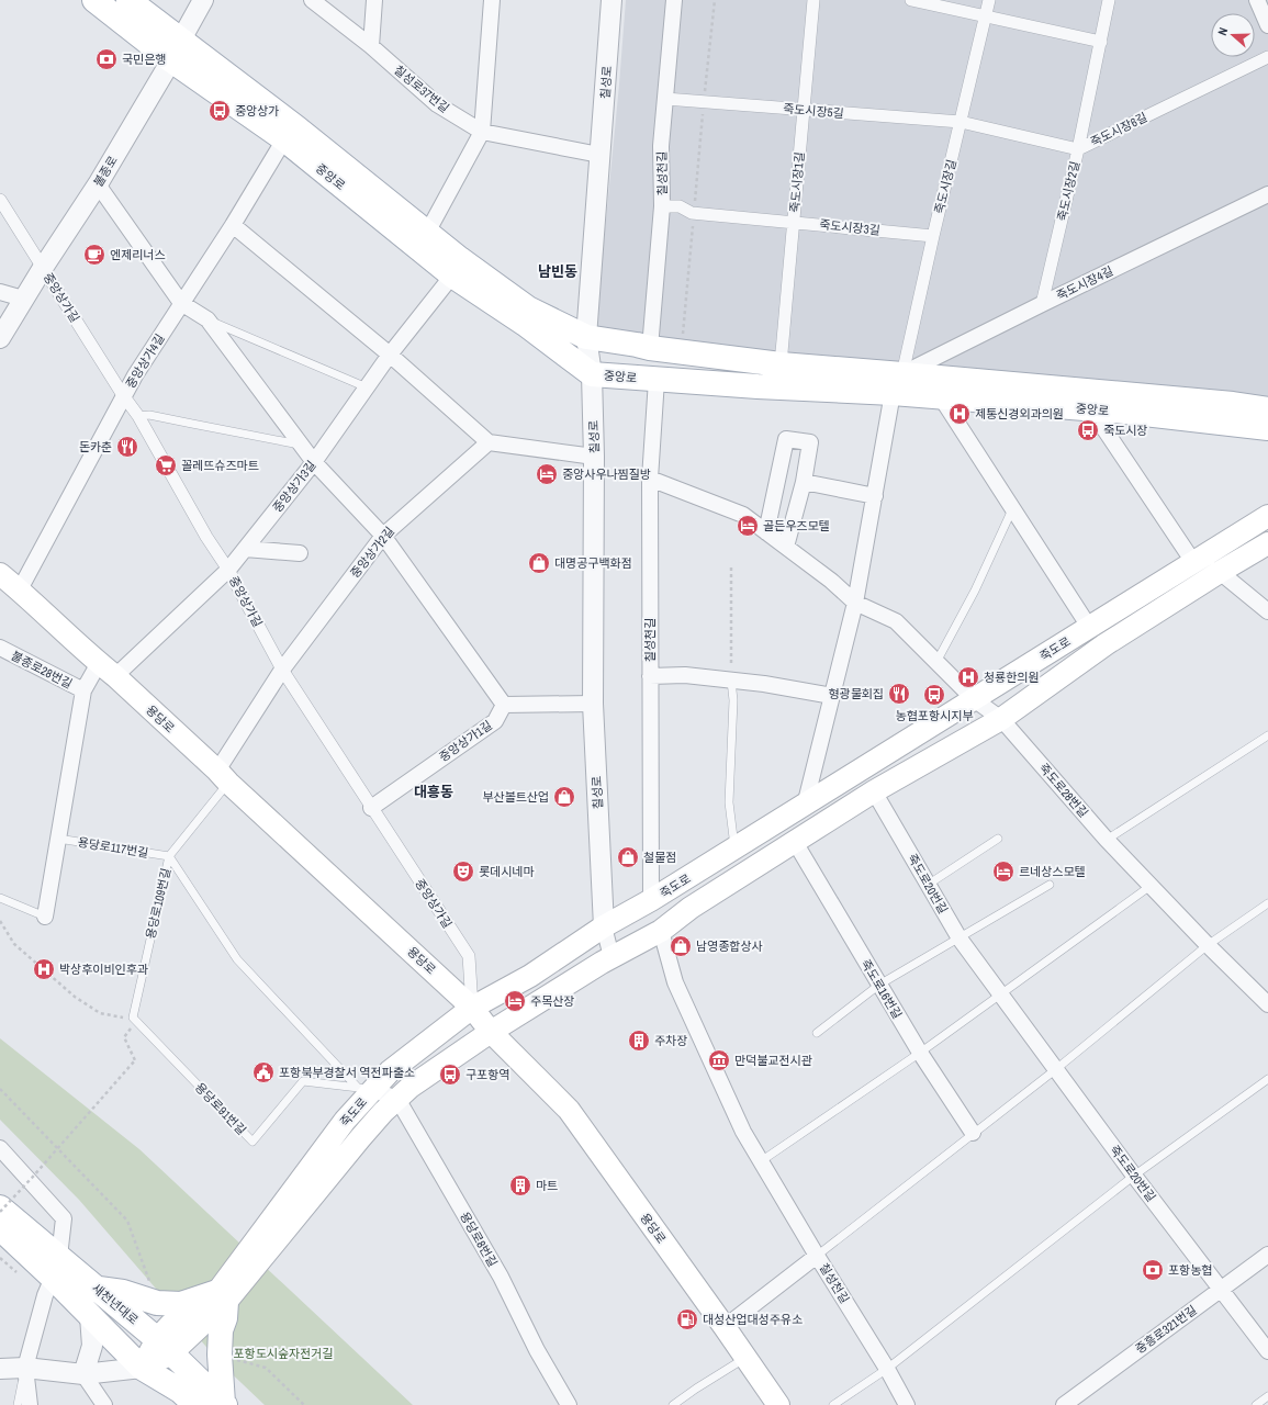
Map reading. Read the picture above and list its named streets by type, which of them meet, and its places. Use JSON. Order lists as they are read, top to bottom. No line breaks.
{"streets":{"main road":["중앙로","죽도로","용당로","새천년대로"],"street":["칠성로","칠성로37번길","죽도시장5길","죽도시장6길","불종로","칠성천길","죽도시장1길","죽도시장길","죽도시장2길","죽도시장3길","죽도시장4길","중앙상가길","중앙상가4길","중앙상가3길","중앙상가2길","불종로28번길","중앙상가1길","죽도로28번길","죽도로20번길","죽도로16번길","용당로8번길","중흥로321번길"],"lane":["용당로117번길","용당로109번길","용당로91번길"]},"crossings":[["칠성로","칠성로37번길"],["칠성로","중앙로"],["칠성로","죽도로"],["죽도시장5길","죽도시장6길"],["죽도시장5길","칠성천길"],["죽도시장5길","죽도시장1길"],["죽도시장5길","죽도시장길"],["죽도시장6길","죽도시장길"],["죽도시장6길","죽도시장2길"],["불종로","중앙로"],["불종로","중앙상가길"],["칠성천길","중앙로"],["칠성천길","죽도시장3길"],["칠성천길","죽도로"],["칠성천길","죽도로28번길"],["중앙로","죽도시장1길"],["중앙로","죽도시장길"],["중앙로","죽도시장4길"],["중앙로","중앙상가4길"],["중앙로","중앙상가3길"],["죽도시장1길","죽도시장3길"],["죽도시장길","죽도시장3길"],["죽도시장길","죽도시장4길"],["죽도시장2길","죽도시장4길"],["중앙상가길","중앙상가4길"],["중앙상가길","중앙상가3길"],["중앙상가길","중앙상가2길"],["중앙상가길","죽도로"],["중앙상가길","용당로"],["중앙상가길","중앙상가1길"],["중앙상가4길","용당로"],["중앙상가3길","불종로28번길"],["중앙상가3길","용당로"],["중앙상가3길","용당로117번길"],["중앙상가2길","용당로"],["중앙상가2길","용당로109번길"],["죽도로","용당로"],["죽도로","죽도로28번길"],["죽도로","죽도로20번길"],["죽도로","죽도로16번길"],["죽도로","용당로91번길"],["죽도로","용당로8번길"],["죽도로","새천년대로"],["용당로","용당로109번길"],["용당로117번길","용당로109번길"],["죽도로20번길","중흥로321번길"],["용당로109번길","용당로91번길"]],"districts":["남빈동","대흥동"],"parks":["포항도시숲자전거길"],"places":{"bank":["국민은행","포항농협"],"bus stop":["중앙상가","죽도시장","농협포항시지부","구포항역"],"cafe":["엔제리너스"],"hospital":["제통신경외과의원","청룡한의원","박상후이비인후과"],"restaurant":["돈카춘","형광물회집"],"supermarket":["꼴레뜨슈즈마트"],"hotel":["중앙사우나찜질방","골든우즈모텔","르네상스모텔","주목산장"],"shop":["대명공구백화점","부산볼트산업","철물점","남영종합상사"],"theatre":["롯데시네마"],"building":["주차장","마트"],"museum":["만덕불교전시관"],"public building":["포항북부경찰서 역전파출소"],"fuel station":["대성산업대성주유소"]},"north":"left"}
